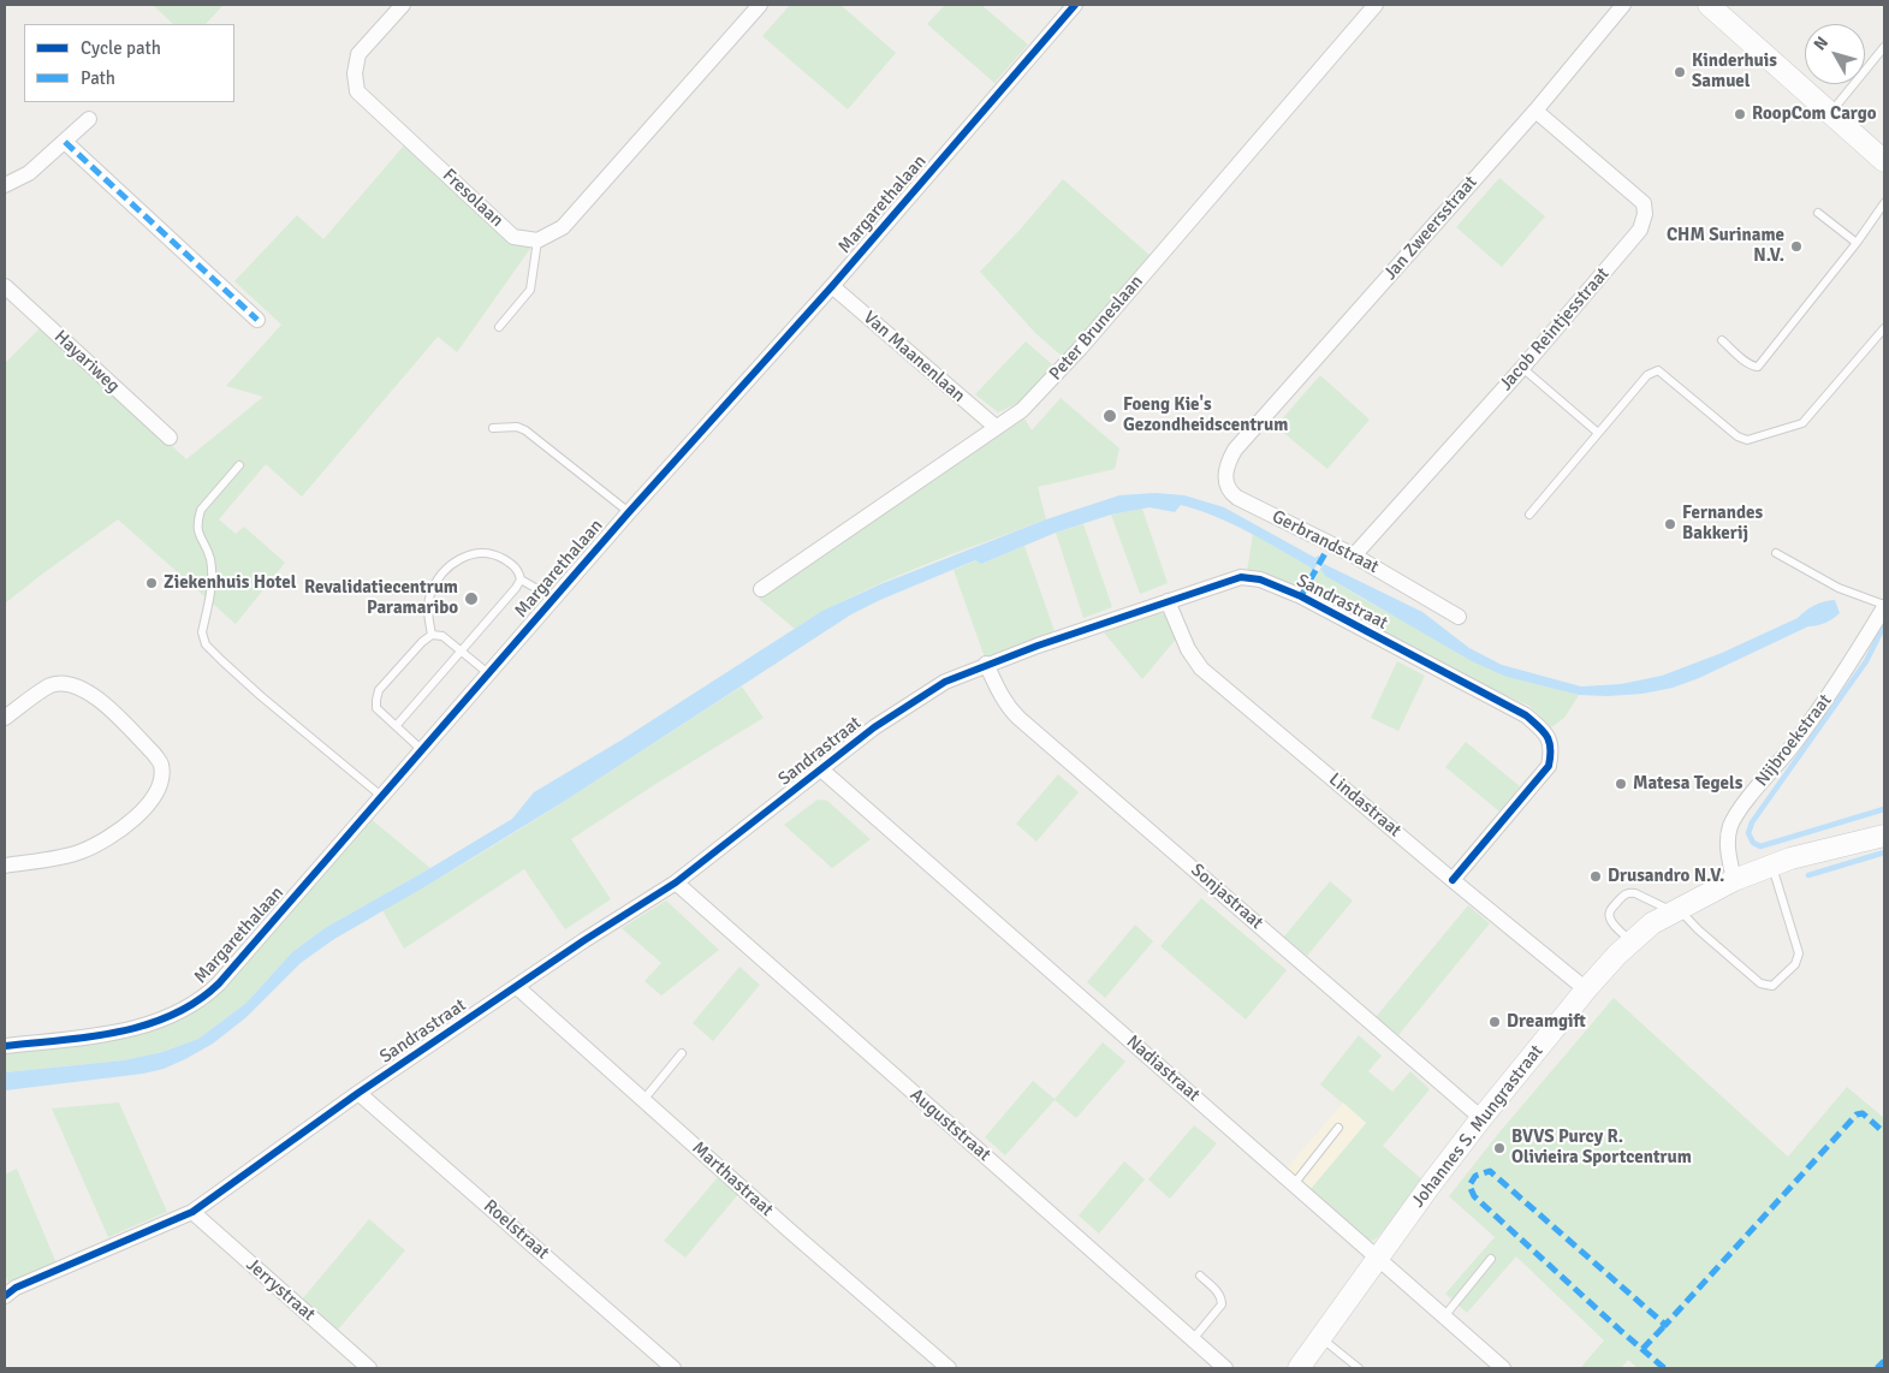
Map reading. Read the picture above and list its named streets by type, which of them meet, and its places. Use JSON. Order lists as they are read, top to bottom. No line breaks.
{"streets":{"street":["Fresolaan","Margarethalaan","Jan Zweersstraat","Peter Bruneslaan","Jacob Reintjesstraat","Van Maanenlaan","Hayariweg","Gerbrandstraat","Sandrastraat","Nijbroekstraat","Lindastraat","Sonjastraat","Nadiastraat","Auguststraat","Johannes S. Mungrastraat","Marthastraat","Roelstraat","Jerrystraat"]},"crossings":[["Margarethalaan","Van Maanenlaan"],["Jan Zweersstraat","Jacob Reintjesstraat"],["Jan Zweersstraat","Gerbrandstraat"],["Peter Bruneslaan","Van Maanenlaan"],["Jacob Reintjesstraat","Gerbrandstraat"],["Sandrastraat","Lindastraat"],["Sandrastraat","Sonjastraat"],["Sandrastraat","Nadiastraat"],["Sandrastraat","Auguststraat"],["Sandrastraat","Marthastraat"],["Sandrastraat","Roelstraat"],["Sandrastraat","Jerrystraat"],["Nijbroekstraat","Johannes S. Mungrastraat"],["Lindastraat","Johannes S. Mungrastraat"],["Sonjastraat","Johannes S. Mungrastraat"],["Nadiastraat","Johannes S. Mungrastraat"]],"places":["Kinderhuis Samuel","RoopCom Cargo","CHM Suriname N.V.","Foeng Kie's Gezondheidscentrum","Fernandes Bakkerij","Ziekenhuis Hotel","Revalidatiecentrum Paramaribo","Matesa Tegels","Drusandro N.V.","Dreamgift","BVVS Purcy R. Olivieira Sportcentrum"],"legend":["Cycle path","Path"],"north":"top left"}
